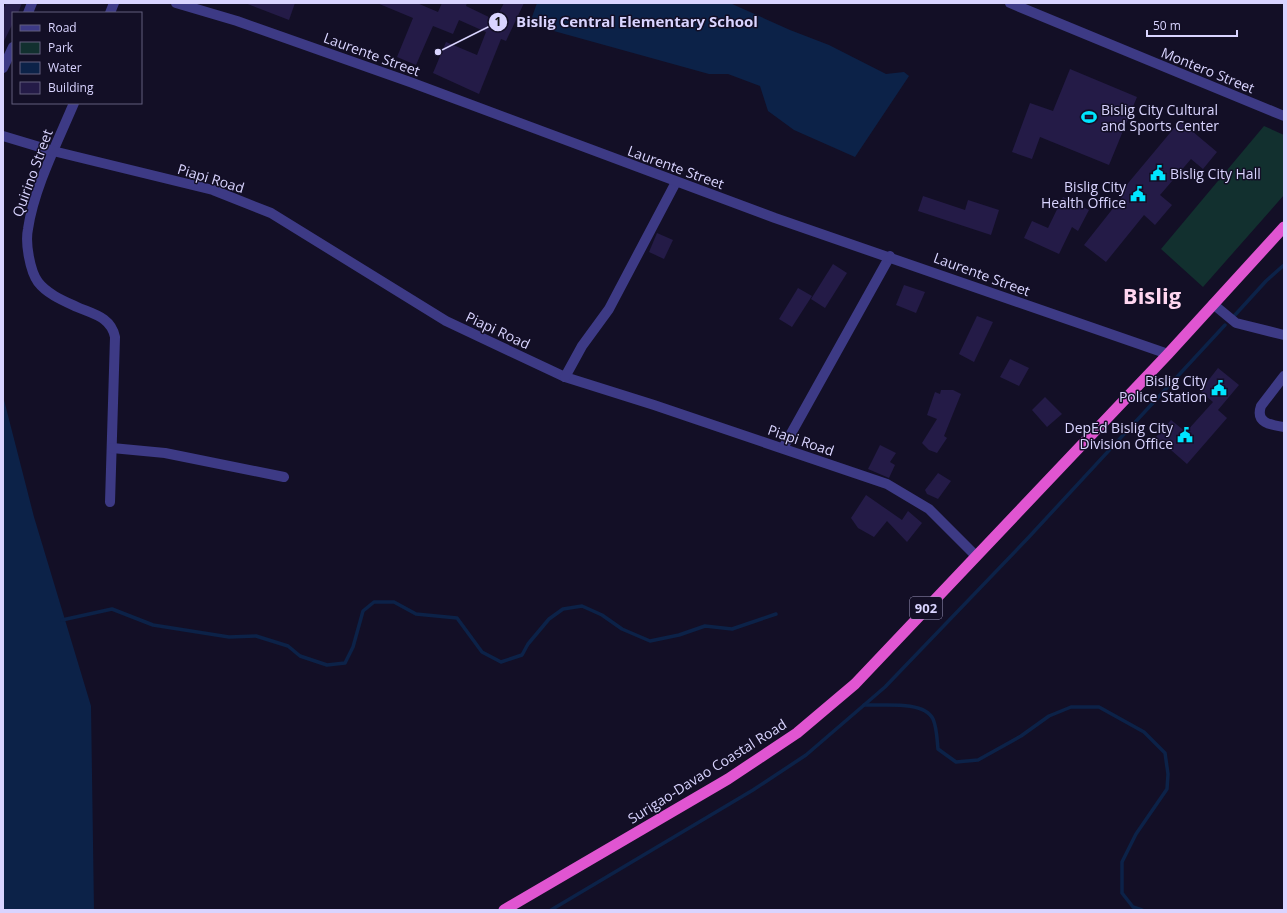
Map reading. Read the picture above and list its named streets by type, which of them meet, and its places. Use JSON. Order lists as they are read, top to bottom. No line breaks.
{"streets":{"highway":["902","Surigao-Davao Coastal Road"],"street":["Laurente Street","Montero Street","Quirino Street","Piapi Road"]},"crossings":[["Laurente Street","Surigao-Davao Coastal Road"],["Quirino Street","Piapi Road"],["Piapi Road","Surigao-Davao Coastal Road"]],"districts":["Bislig"],"places":{"other":["Bislig Central Elementary School"],"sports":["Bislig City Cultural and Sports Center"],"public building":["Bislig City Hall","Bislig City Health Office","Bislig City Police Station","DepEd Bislig City Division Office"]},"legend":["Road","Park","Water","Building"],"scale_bar":"50 m"}
